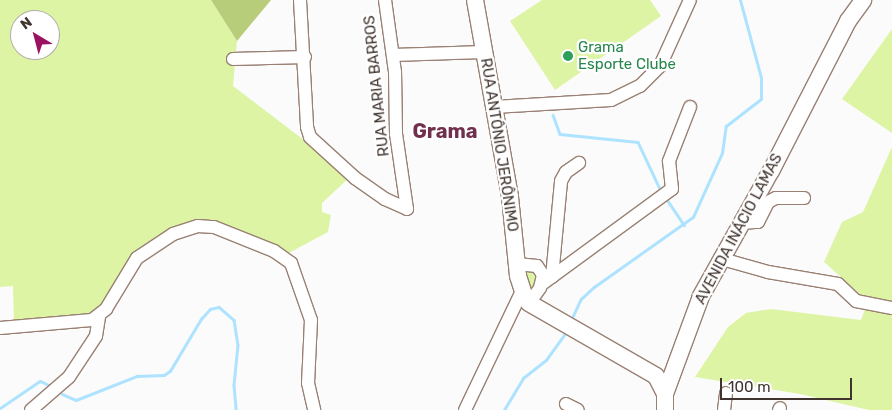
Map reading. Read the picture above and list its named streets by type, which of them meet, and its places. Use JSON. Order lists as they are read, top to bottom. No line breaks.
{"streets":{"main road":["RUA ANTÔNIO JERÔNIMO","AVENIDA INÁCIO LAMAS"],"street":["RUA MARIA BARROS"]},"districts":["Grama"],"places":["Grama Esporte Clube"],"scale_bar":"100 m","north":"top left"}
